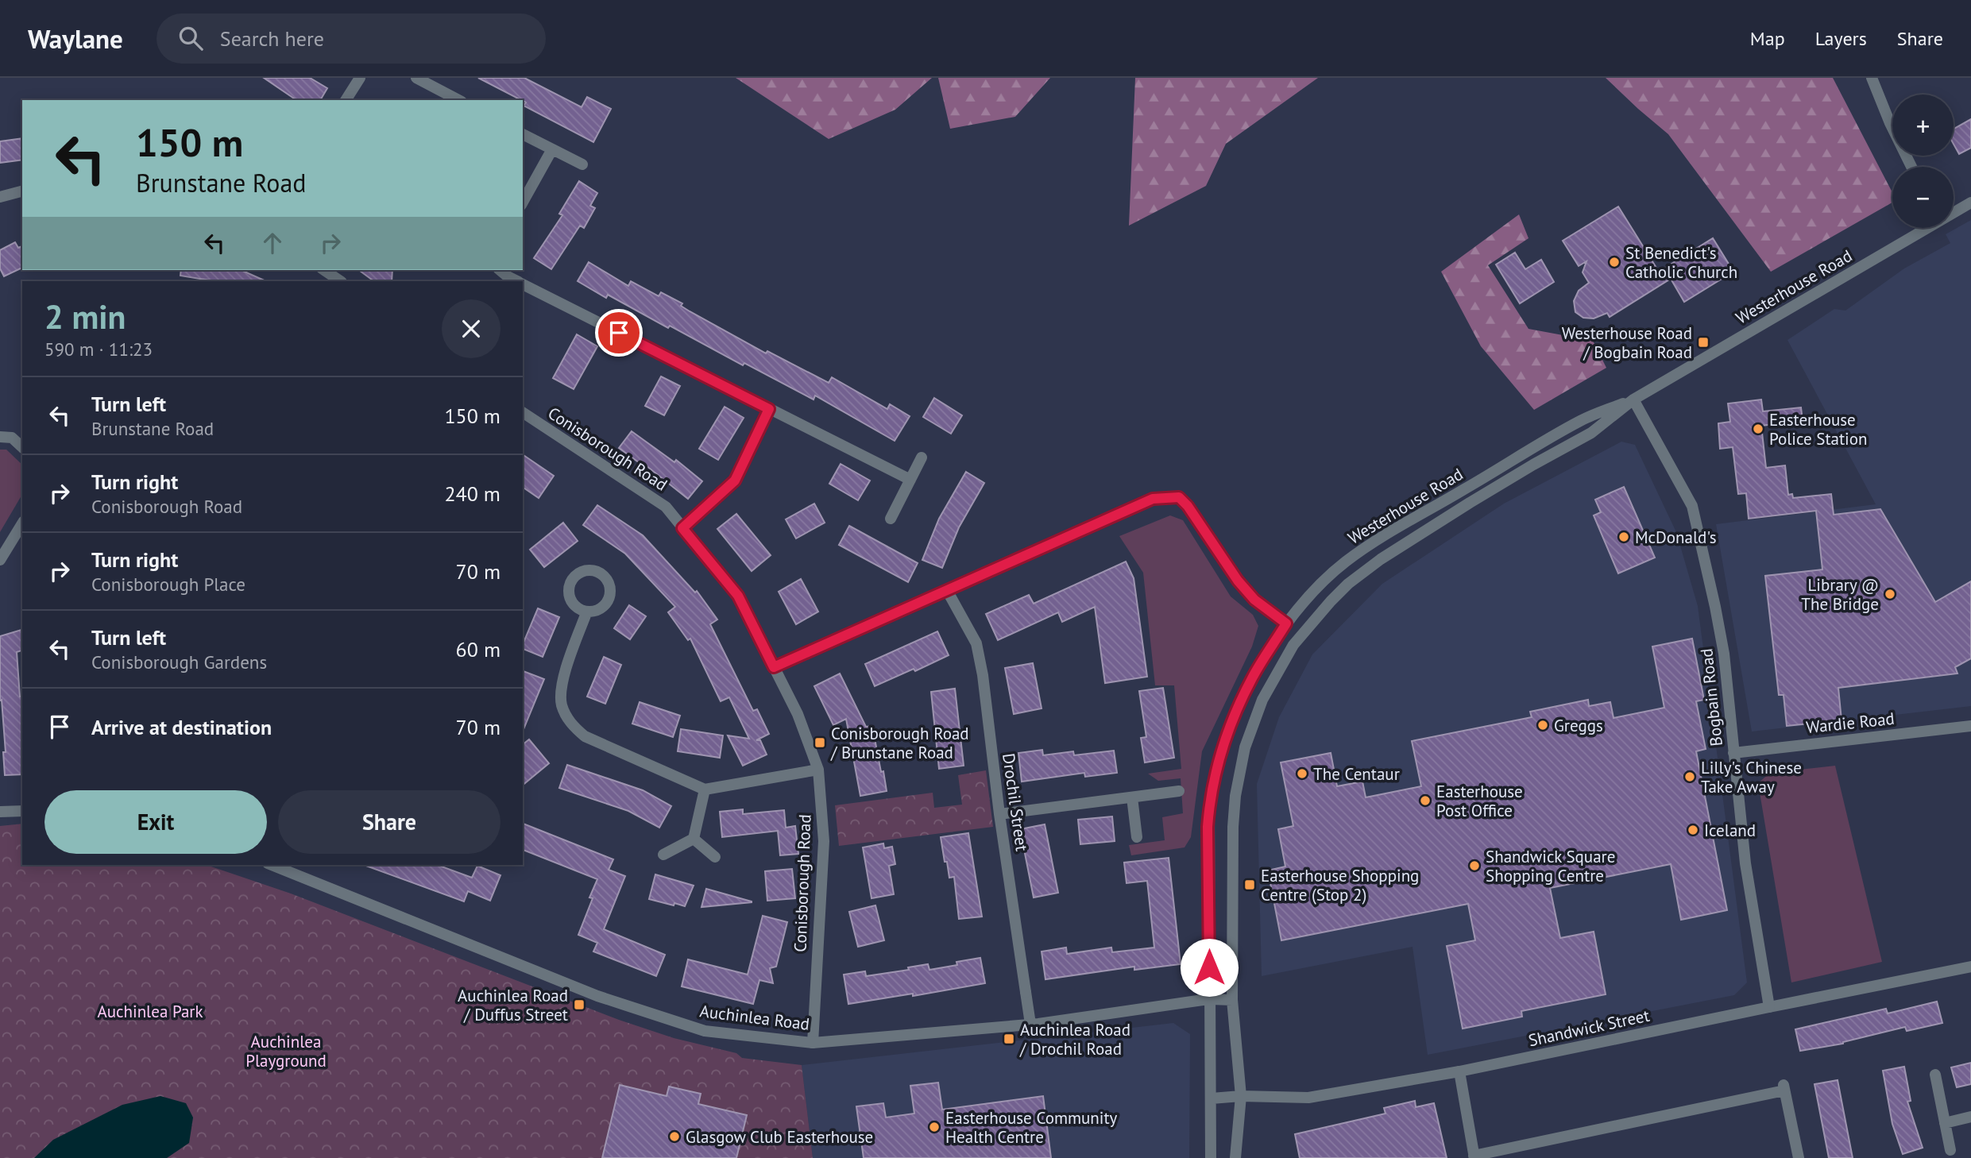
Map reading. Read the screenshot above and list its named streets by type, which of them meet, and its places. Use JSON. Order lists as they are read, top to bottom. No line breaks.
{"streets":{"street":["Westerhouse Road","Conisborough Road","Bogbain Road","Wardie Road","Drochil Street","Auchinlea Road","Shandwick Street"]},"crossings":[["Westerhouse Road","Bogbain Road"],["Westerhouse Road","Auchinlea Road"],["Westerhouse Road","Shandwick Street"],["Conisborough Road","Auchinlea Road"],["Bogbain Road","Wardie Road"],["Bogbain Road","Shandwick Street"],["Drochil Street","Auchinlea Road"]],"parks":["Auchinlea Park","Auchinlea Playground"],"places":{"other":["St Benedict's Catholic Church","Easterhouse Police Station","McDonald's","Library @ The Bridge","Greggs","The Centaur","Lilly's Chinese Take Away","Easterhouse Post Office","Iceland","Shandwick Square Shopping Centre","Easterhouse Community Health Centre","Glasgow Club Easterhouse"],"transit":["Westerhouse Road / Bogbain Road","Conisborough Road / Brunstane Road","Easterhouse Shopping Centre (Stop 2)","Auchinlea Road / Duffus Street","Auchinlea Road / Drochil Road"]},"page":{"header":"Waylane","search":"Search here","nav":["Map","Layers","Share"],"map_buttons":["+","−"],"turn":["150 m","Brunstane Road"],"heading":["2 min","590 m · 11:23"],"list":[{"name":"Turn left","note":"Brunstane Road","value":"150 m"},{"name":"Turn right","note":"Conisborough Road","value":"240 m"},{"name":"Turn right","note":"Conisborough Place","value":"70 m"},{"name":"Turn left","note":"Conisborough Gardens","value":"60 m"},{"name":"Arrive at destination","value":"70 m"}],"buttons":["Exit","Share"]}}
